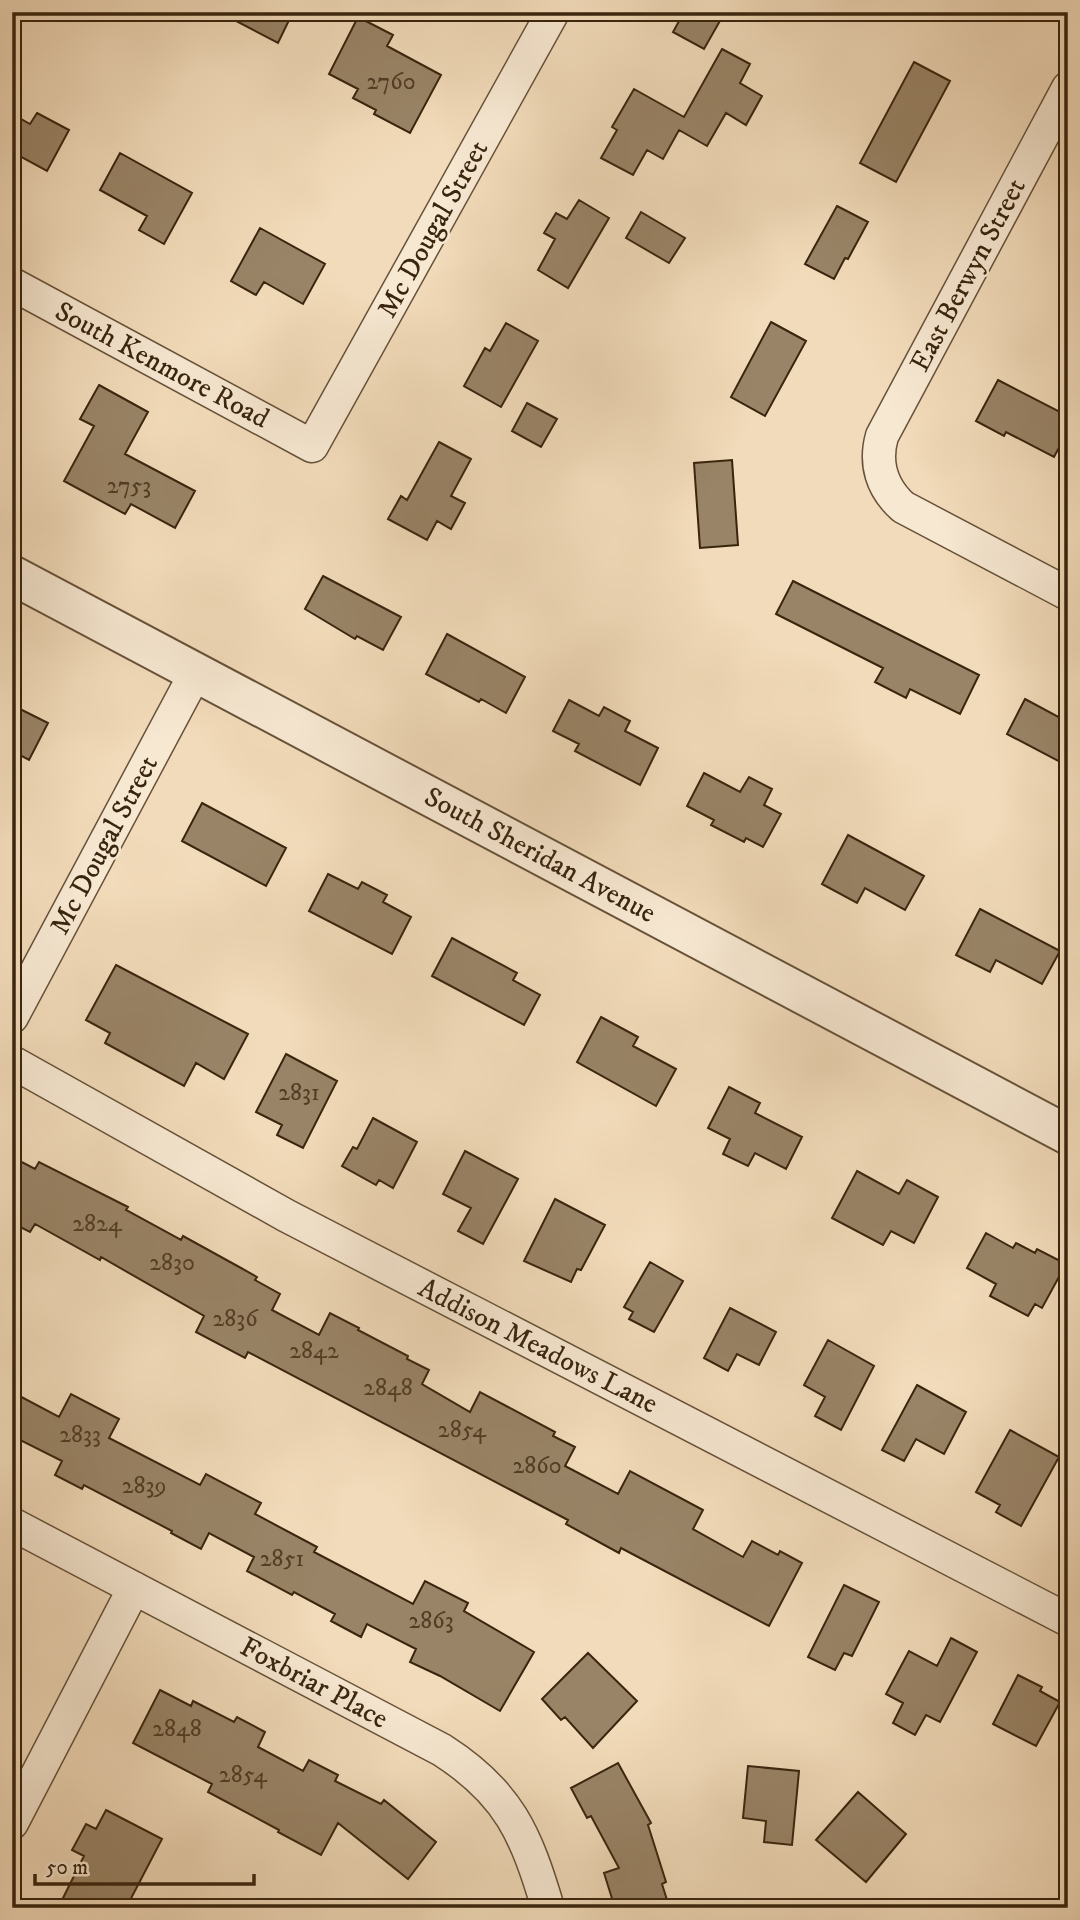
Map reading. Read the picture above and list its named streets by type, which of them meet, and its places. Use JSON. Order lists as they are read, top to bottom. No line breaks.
{"streets":{"street":["Mc Dougal Street","East Berwyn Street","South Kenmore Road","South Sheridan Avenue","Addison Meadows Lane","Foxbriar Place"]},"crossings":[["Mc Dougal Street","South Kenmore Road"],["Mc Dougal Street","South Sheridan Avenue"]],"house_numbers":["2760","2753","2831","2824","2830","2836","2842","2848","2854","2833","2860","2839","2851","2863","2848","2854"],"scale_bar":"50 m"}
